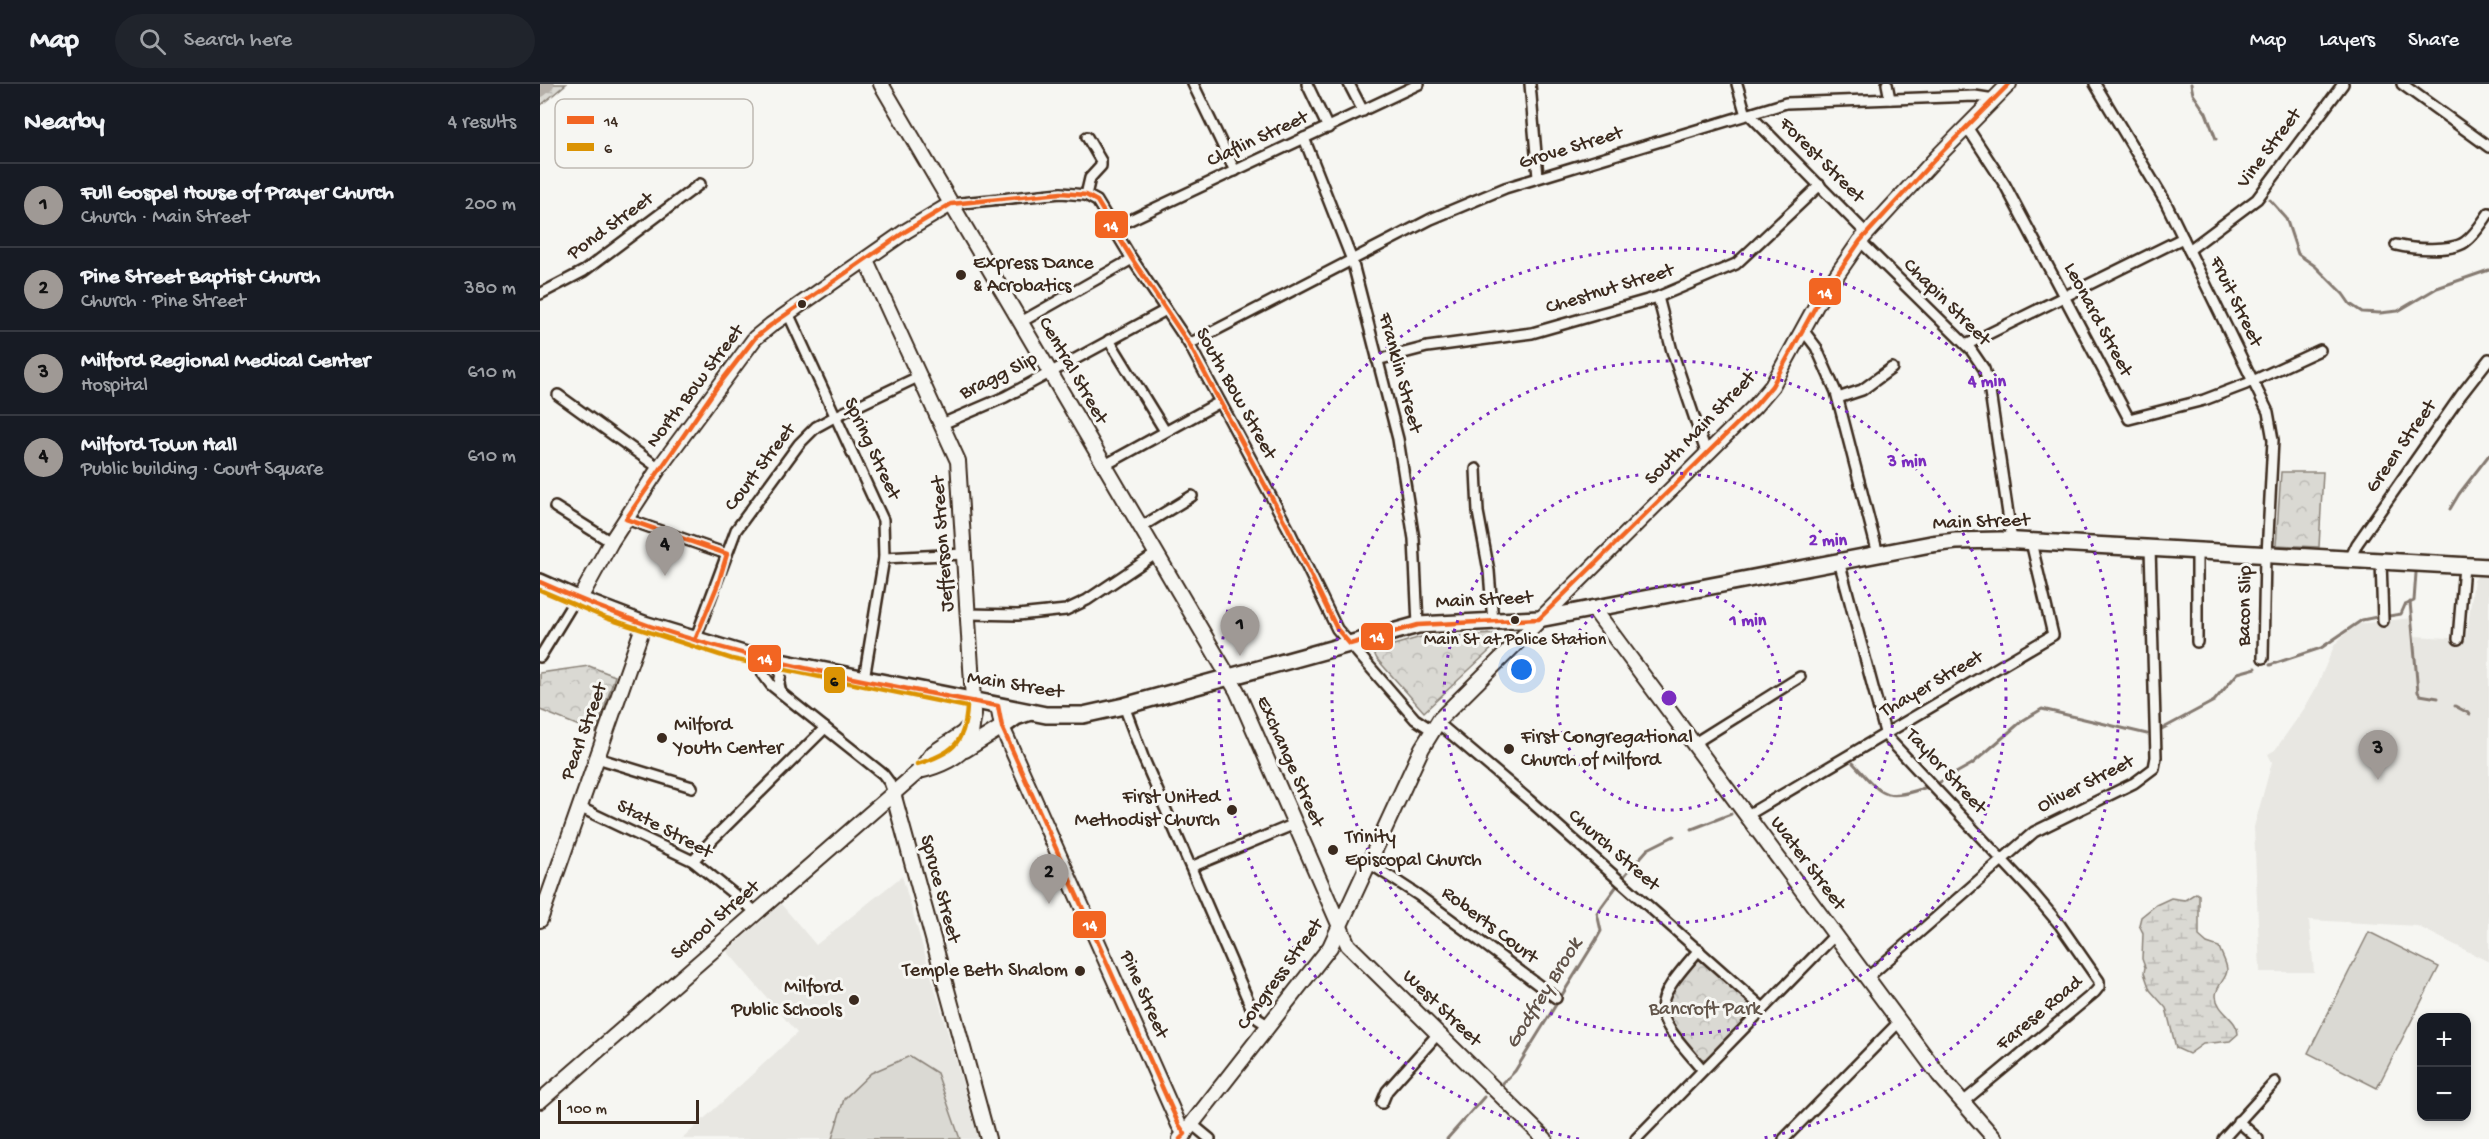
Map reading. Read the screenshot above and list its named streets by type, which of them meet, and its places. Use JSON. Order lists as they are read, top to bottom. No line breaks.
{"streets":{"main road":["Central Street","North Bow Street","South Main Street","Main Street","Jefferson Street","Pearl Street","Exchange Street","Water Street","Spruce Street","School Street","Congress Street","Pine Street","West Street"],"street":["Claflin Street","Grove Street","Vine Street","Forest Street","Pond Street","Chestnut Street","Fruit Street","Chapin Street","Leonard Street","Franklin Street","Bragg Slip","South Bow Street","Green Street","Spring Street","Court Street","Bacon Slip","Thayer Street","Taylor Street","Oliver Street","State Street","Church Street","Roberts Court","Farese Road"]},"crossings":[["Claflin Street","Franklin Street"],["Claflin Street","South Bow Street"],["Grove Street","Forest Street"],["Grove Street","Franklin Street"],["Grove Street","South Bow Street"],["Grove Street","South Main Street"],["Vine Street","Fruit Street"],["Forest Street","Chestnut Street"],["Forest Street","Chapin Street"],["Forest Street","South Main Street"],["Chestnut Street","Franklin Street"],["Fruit Street","Leonard Street"],["Fruit Street","Main Street"],["Fruit Street","Bacon Slip"],["Chapin Street","South Main Street"],["Chapin Street","Main Street"],["Leonard Street","South Main Street"],["Central Street","Bragg Slip"],["Central Street","North Bow Street"],["Central Street","Main Street"],["Central Street","Exchange Street"],["Franklin Street","Main Street"],["Bragg Slip","South Bow Street"],["Bragg Slip","Jefferson Street"],["North Bow Street","Spring Street"],["North Bow Street","Main Street"],["North Bow Street","Jefferson Street"],["South Bow Street","Main Street"],["South Bow Street","Church Street"],["South Bow Street","Congress Street"],["South Main Street","Main Street"],["South Main Street","Congress Street"],["Green Street","Main Street"],["Spring Street","Court Street"],["Spring Street","Main Street"],["Court Street","Main Street"],["Court Street","Jefferson Street"],["Main Street","Jefferson Street"],["Main Street","Bacon Slip"],["Main Street","Thayer Street"],["Main Street","Pearl Street"],["Main Street","Exchange Street"],["Main Street","Taylor Street"],["Main Street","Oliver Street"],["Main Street","Water Street"],["Main Street","Spruce Street"],["Main Street","Congress Street"],["Main Street","Pine Street"],["Thayer Street","Taylor Street"],["Thayer Street","Water Street"],["Pearl Street","State Street"],["Exchange Street","Congress Street"],["Exchange Street","West Street"],["Taylor Street","Oliver Street"],["Taylor Street","Farese Road"],["Oliver Street","Water Street"],["Oliver Street","Farese Road"],["State Street","School Street"],["Church Street","Congress Street"],["Water Street","Farese Road"],["Spruce Street","School Street"],["School Street","Pine Street"],["Roberts Court","Congress Street"],["Congress Street","Pine Street"],["Congress Street","West Street"]],"water":["Godfrey Brook"],"parks":["Bancroft Park"],"places":["Express Dance & Acrobatics","Main St at Police Station","Milford Youth Center","First Congregational Church of Milford","First United Methodist Church","Trinity Episcopal Church","Temple Beth Shalom","Milford Public Schools"],"lines":["transit line 14","transit line 6"],"legend":["14","6"],"scale_bar":"100 m","page":{"header":"Map","search":"Search here","nav":["Map","Layers","Share"],"heading":["Nearby","4 results"],"list":[{"mark":"1","name":"Full Gospel House of Prayer Church","note":"Church · Main Street","value":"200 m"},{"mark":"2","name":"Pine Street Baptist Church","note":"Church · Pine Street","value":"380 m"},{"mark":"3","name":"Milford Regional Medical Center","note":"Hospital","value":"610 m"},{"mark":"4","name":"Milford Town Hall","note":"Public building · Court Square","value":"610 m"}],"pins":["4","1","3","2"],"map_buttons":["+","−"],"scale":"100 m"},"rings":["4 min","3 min","2 min","1 min"]}
